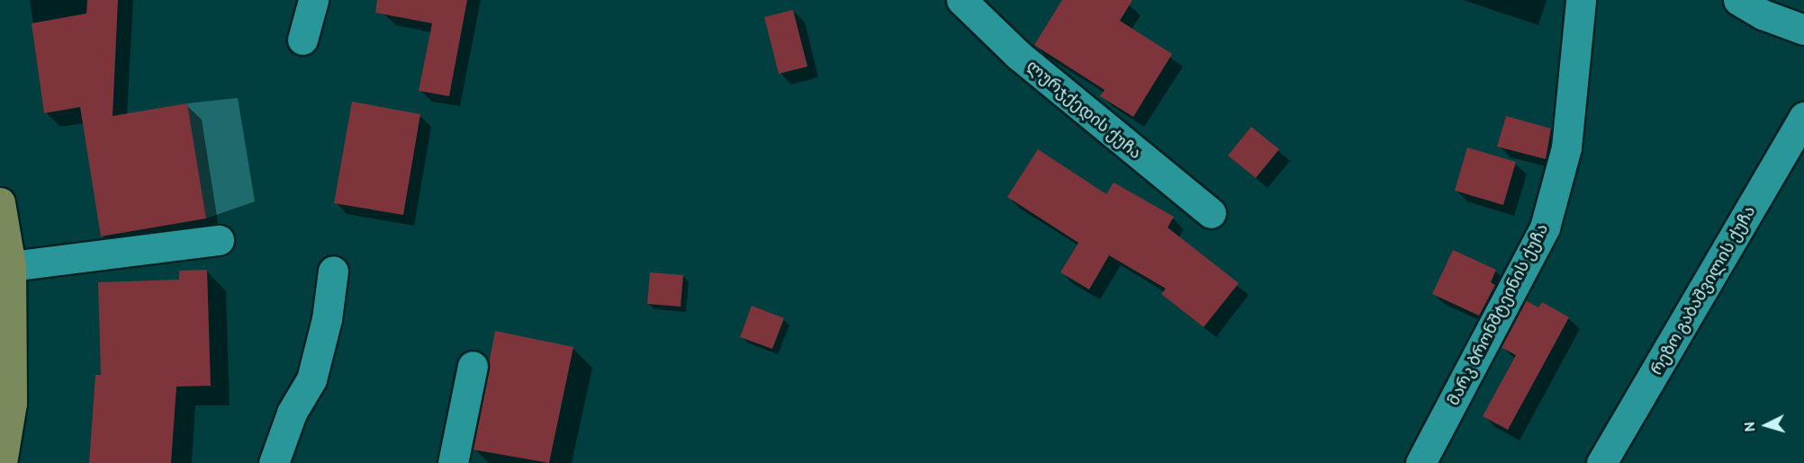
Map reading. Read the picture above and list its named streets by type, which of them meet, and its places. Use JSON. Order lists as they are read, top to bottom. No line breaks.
{"streets":{"street":["ლურჯქედის ქუჩა","რეზო გაბაშვილის ქუჩა","მარკ ბრონშტეინის ქუჩა"]},"north":"left"}
